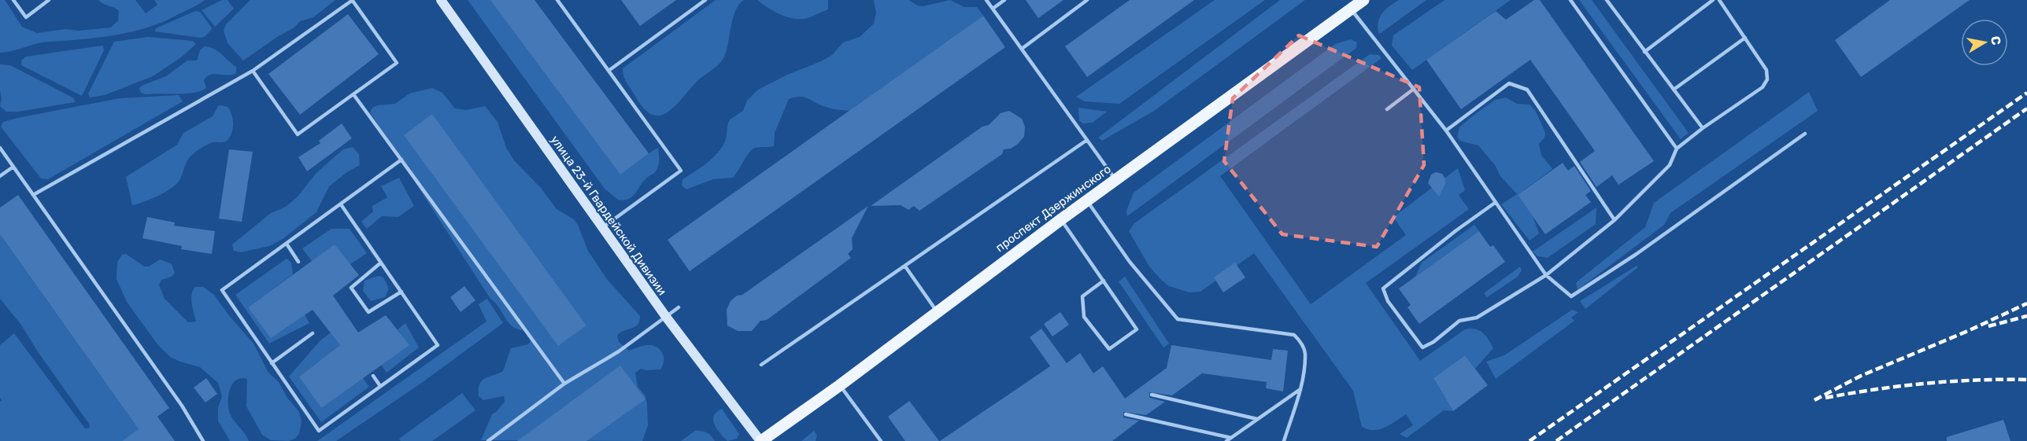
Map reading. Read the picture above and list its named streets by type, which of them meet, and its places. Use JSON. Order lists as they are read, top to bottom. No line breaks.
{"streets":{"main road":["проспект Дзержинского"],"street":["улица 23-й Гвардейской Дивизии"]},"crossings":[["проспект Дзержинского","улица 23-й Гвардейской Дивизии"]],"north":"right"}
